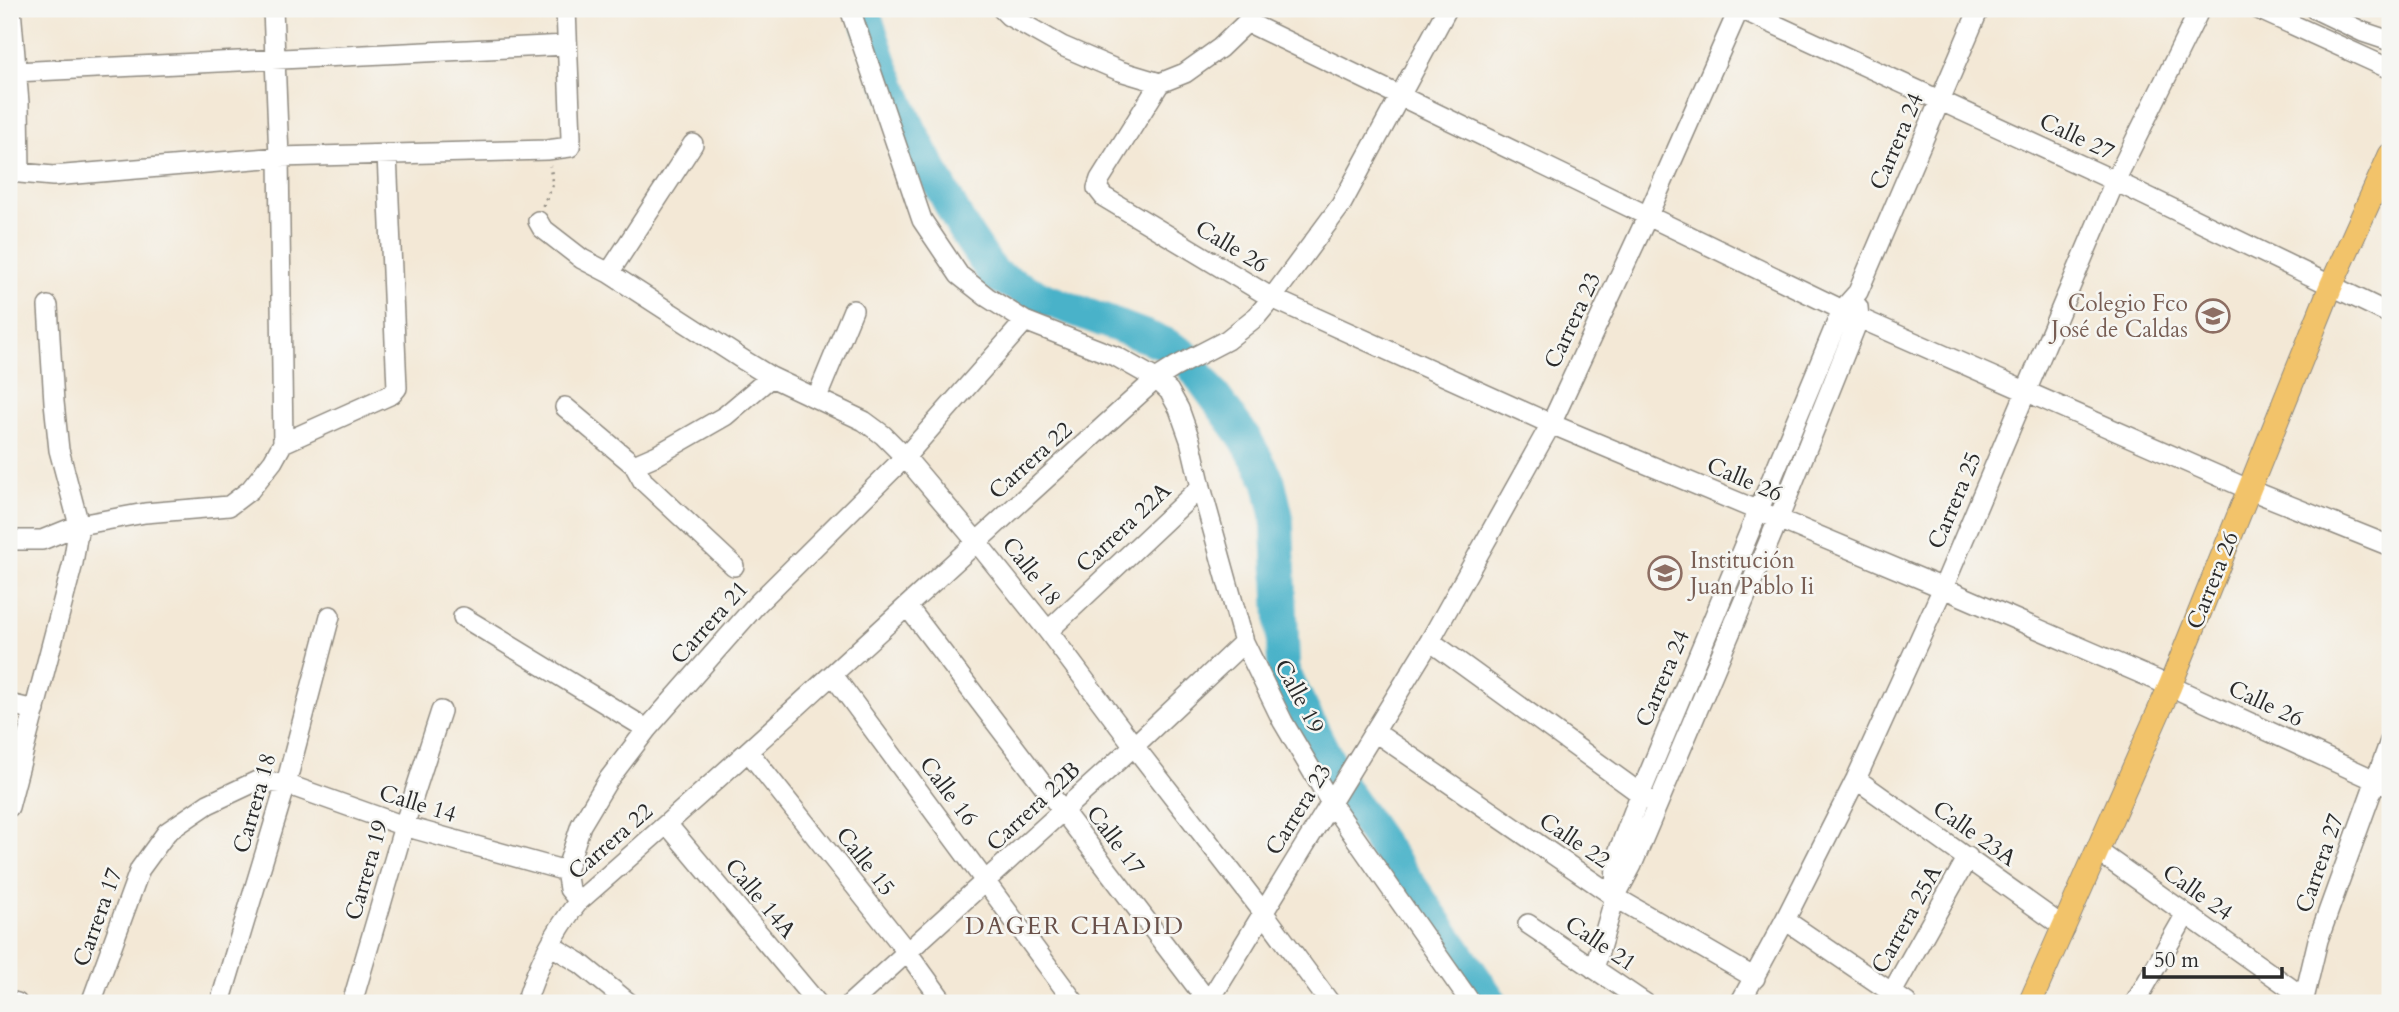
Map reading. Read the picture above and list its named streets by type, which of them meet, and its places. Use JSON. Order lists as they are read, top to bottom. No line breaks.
{"streets":{"main road":["Carrera 26"],"street":["Calle 27","Carrera 24","Calle 26","Carrera 23","Carrera 22","Carrera 25","Carrera 22A","Calle 18","Carrera 21","Calle 19","Calle 16","Carrera 18","Calle 14","Carrera 22B","Calle 23A","Calle 17","Calle 22","Calle 15","Carrera 27","Carrera 19","Calle 24","Calle 14A","Carrera 17","Carrera 25A","Calle 21"]},"crossings":[["Calle 27","Carrera 24"],["Calle 27","Carrera 23"],["Calle 27","Carrera 25"],["Calle 27","Carrera 26"],["Carrera 24","Calle 26"],["Carrera 24","Calle 22"],["Carrera 24","Calle 21"],["Calle 26","Carrera 23"],["Calle 26","Carrera 22"],["Calle 26","Carrera 25"],["Calle 26","Carrera 26"],["Calle 26","Carrera 27"],["Carrera 23","Calle 18"],["Carrera 23","Calle 19"],["Carrera 23","Calle 17"],["Carrera 23","Calle 22"],["Carrera 22","Calle 18"],["Carrera 22","Calle 19"],["Carrera 22","Calle 16"],["Carrera 22","Calle 17"],["Carrera 22","Calle 15"],["Carrera 22","Calle 14A"],["Carrera 25","Calle 23A"],["Carrera 25","Calle 22"],["Carrera 22A","Calle 18"],["Carrera 22A","Calle 19"],["Calle 18","Carrera 21"],["Calle 18","Carrera 22B"],["Carrera 26","Calle 23A"],["Carrera 26","Calle 24"],["Carrera 21","Calle 14"],["Calle 19","Carrera 22B"],["Calle 16","Carrera 22B"],["Carrera 18","Calle 14"],["Calle 14","Carrera 19"],["Calle 14","Carrera 17"],["Carrera 22B","Calle 17"],["Carrera 22B","Calle 15"],["Calle 23A","Carrera 25A"],["Carrera 27","Calle 24"]],"districts":["DAGER CHADID"],"places":{"school or university":["Colegio Fco José de Caldas","Institución Juan Pablo Ii"]},"scale_bar":"50 m"}
